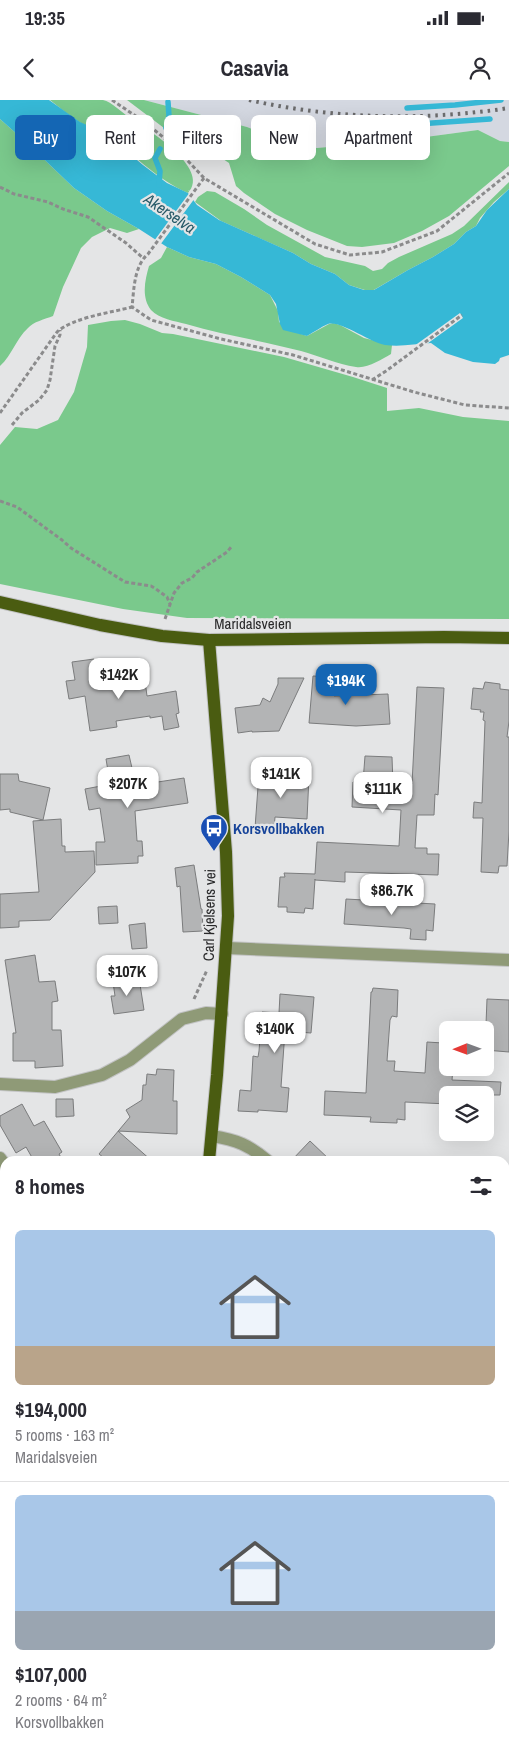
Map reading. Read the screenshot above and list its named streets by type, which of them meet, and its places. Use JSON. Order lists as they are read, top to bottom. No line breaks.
{"streets":{"main road":["Maridalsveien","Carl Kjelsens vei"]},"crossings":[["Maridalsveien","Carl Kjelsens vei"]],"water":["Akerselva"],"places":{"bus stop":["Korsvollbakken"]},"north":"left","page":{"status":"19:35","header":"Casavia","chip":["Buy","Rent","Filters","New","Apartment"],"price":["$142K","$194K","$141K","$207K","$111K","$86.7K","$107K","$140K"],"heading":"8 homes","list":[{"name":"$194,000","note":"5 rooms · 163 m² · Maridalsveien"},{"name":"$107,000","note":"2 rooms · 64 m² · Korsvollbakken"}]}}
